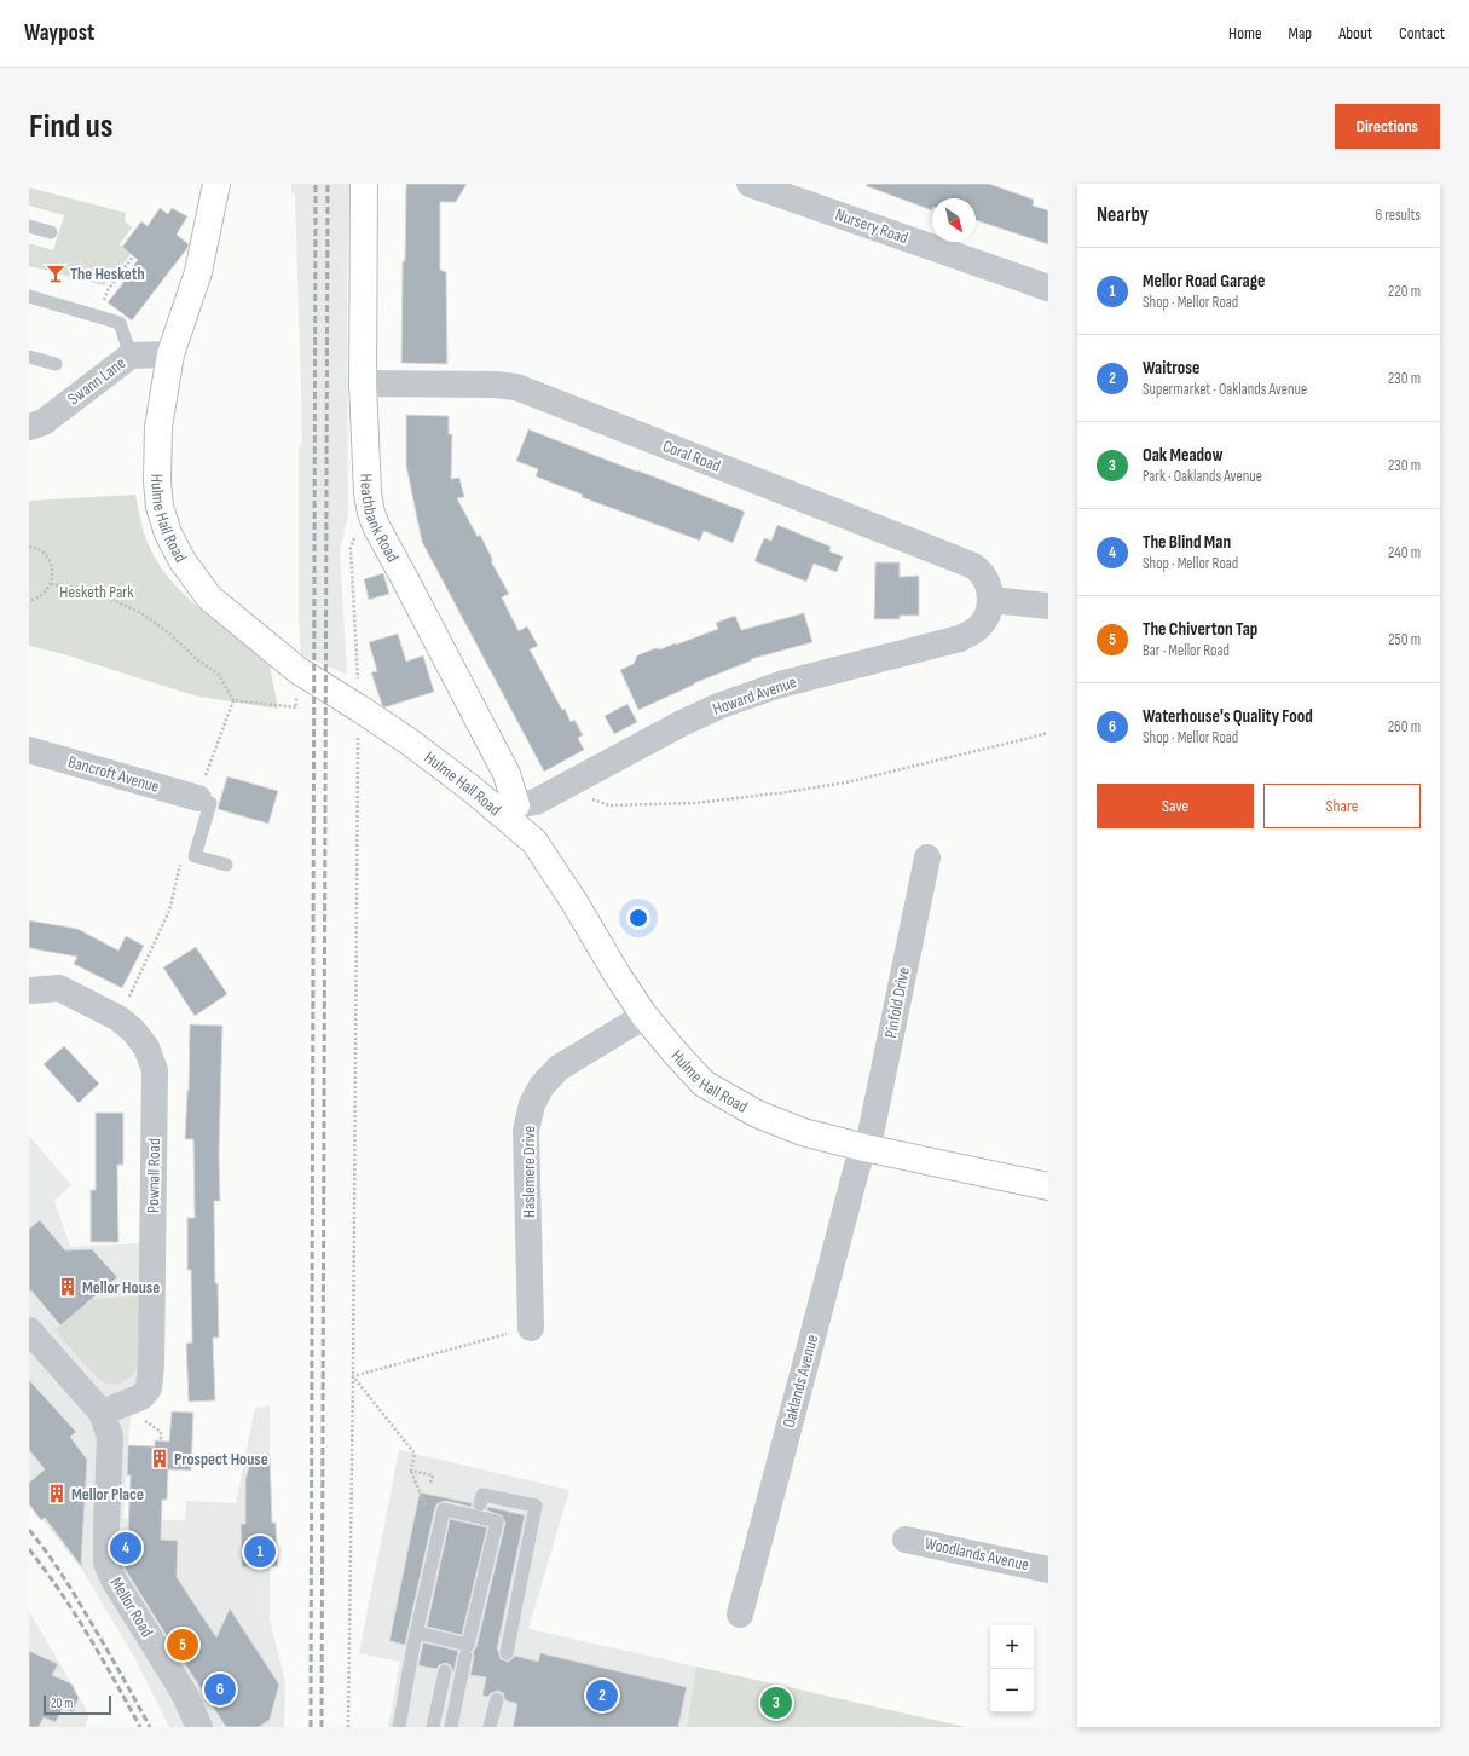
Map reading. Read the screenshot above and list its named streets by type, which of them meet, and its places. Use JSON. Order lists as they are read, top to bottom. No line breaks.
{"streets":{"main road":["Hulme Hall Road","Heathbank Road"],"street":["Nursery Road","Swann Lane","Coral Road","Howard Avenue","Bancroft Avenue","Pinfold Drive","Haslemere Drive","Pownall Road","Oaklands Avenue","Woodlands Avenue","Mellor Road"]},"crossings":[["Swann Lane","Hulme Hall Road"],["Coral Road","Heathbank Road"],["Coral Road","Howard Avenue"],["Hulme Hall Road","Heathbank Road"],["Hulme Hall Road","Howard Avenue"],["Hulme Hall Road","Pinfold Drive"],["Hulme Hall Road","Haslemere Drive"],["Hulme Hall Road","Oaklands Avenue"],["Heathbank Road","Howard Avenue"],["Pinfold Drive","Oaklands Avenue"],["Pownall Road","Mellor Road"]],"parks":["Hesketh Park"],"places":{"bar":["The Hesketh"],"building":["Mellor House","Prospect House","Mellor Place"]},"scale_bar":"20 m","north":"bottom right","page":{"header":"Waypost","nav":["Home","Map","About","Contact"],"buttons":["Directions",["Save","Share"]],"title":"Find us","heading":["Nearby","6 results"],"list":[{"mark":"1","name":"Mellor Road Garage","note":"Shop · Mellor Road","value":"220 m"},{"mark":"2","name":"Waitrose","note":"Supermarket · Oaklands Avenue","value":"230 m"},{"mark":"3","name":"Oak Meadow","note":"Park · Oaklands Avenue","value":"230 m"},{"mark":"4","name":"The Blind Man","note":"Shop · Mellor Road","value":"240 m"},{"mark":"5","name":"The Chiverton Tap","note":"Bar · Mellor Road","value":"250 m"},{"mark":"6","name":"Waterhouse's Quality Food","note":"Shop · Mellor Road","value":"260 m"}],"pins":["4","1","5","6","2","3"],"map_buttons":["+","−"],"scale":"20 m"}}
